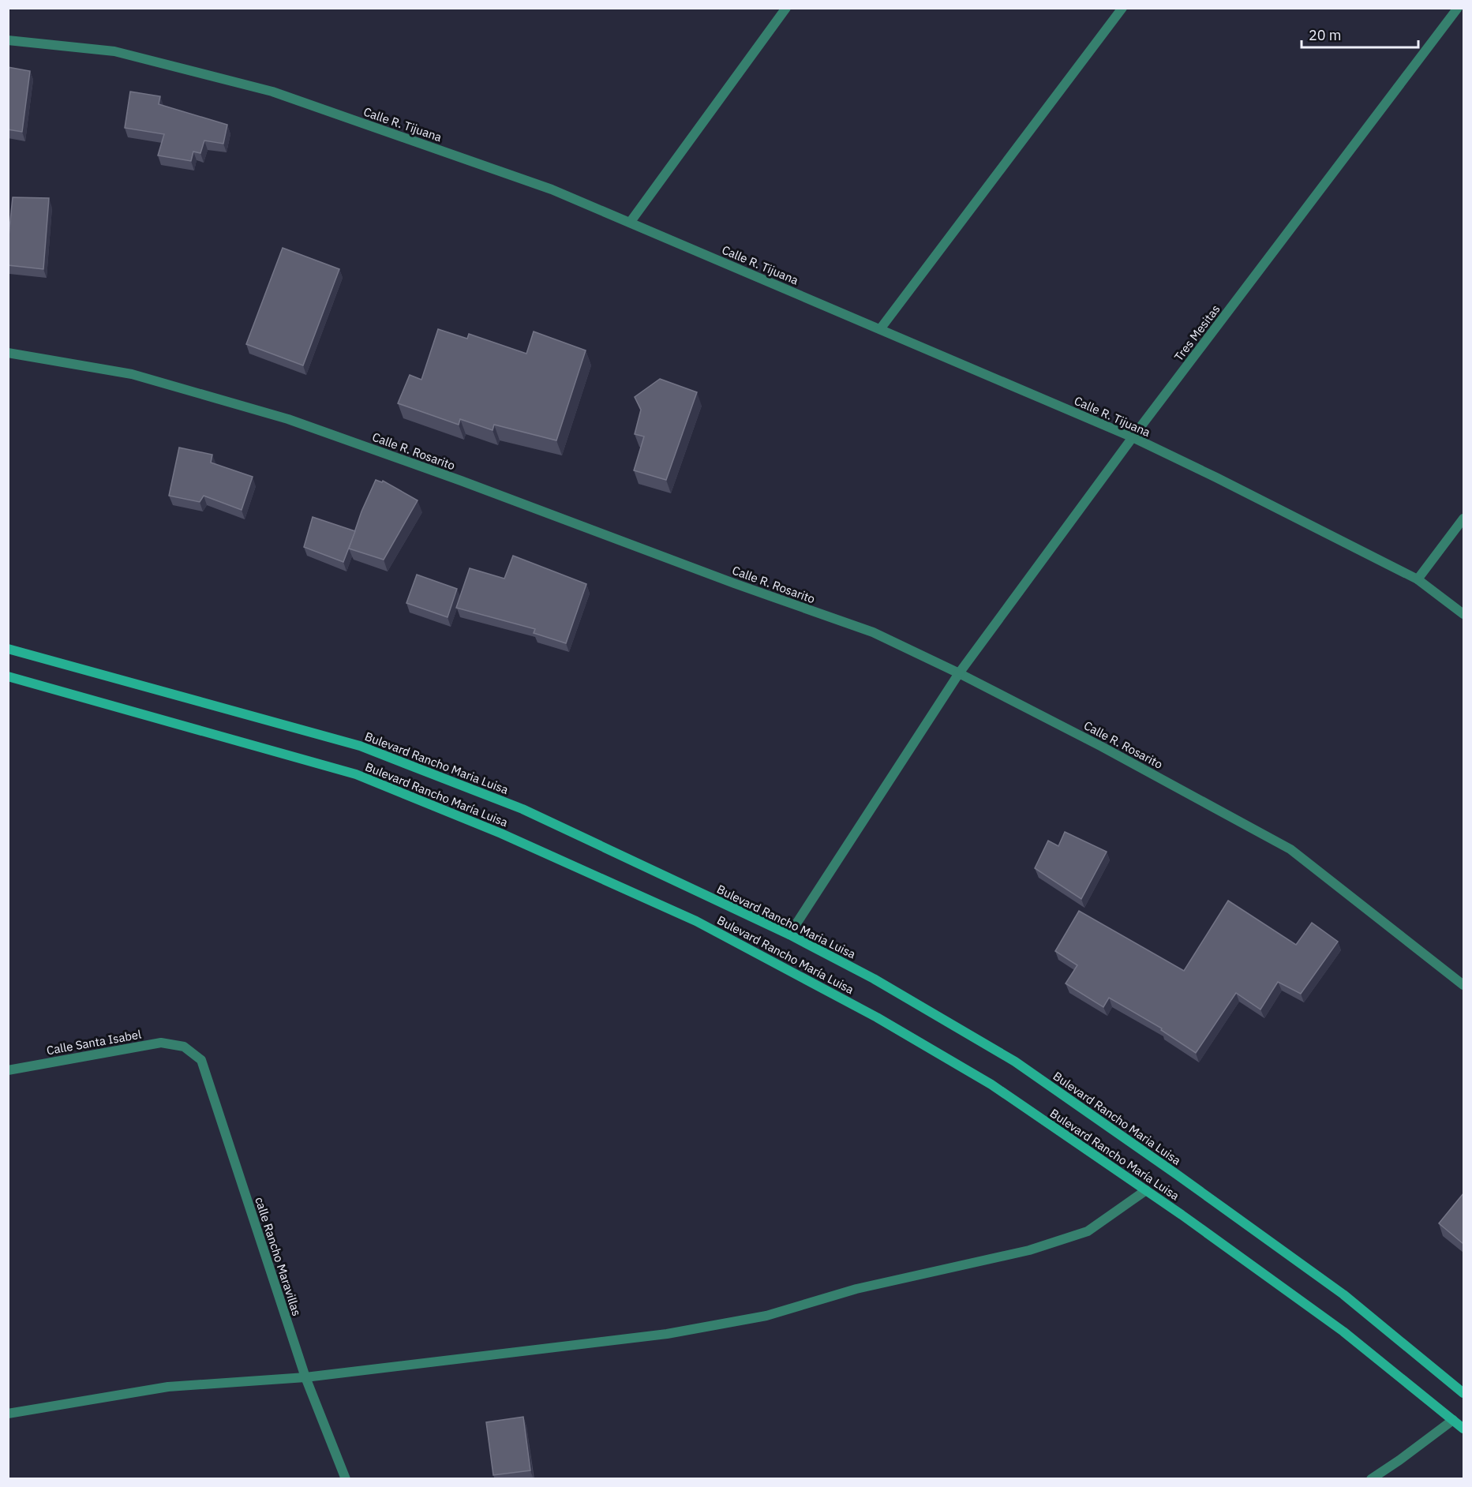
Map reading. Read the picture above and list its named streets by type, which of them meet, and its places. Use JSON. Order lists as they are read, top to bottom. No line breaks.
{"streets":{"street":["Calle R. Tijuana","Tres Mesitas","Calle R. Rosarito","Bulevard Rancho Maria Luisa","Bulevard Rancho María Luisa","Calle Santa Isabel","calle Rancho Maravillas"]},"crossings":[["Calle R. Tijuana","Tres Mesitas"],["Tres Mesitas","Calle R. Rosarito"],["Tres Mesitas","Bulevard Rancho Maria Luisa"],["Calle Santa Isabel","calle Rancho Maravillas"]],"scale_bar":"20 m"}
